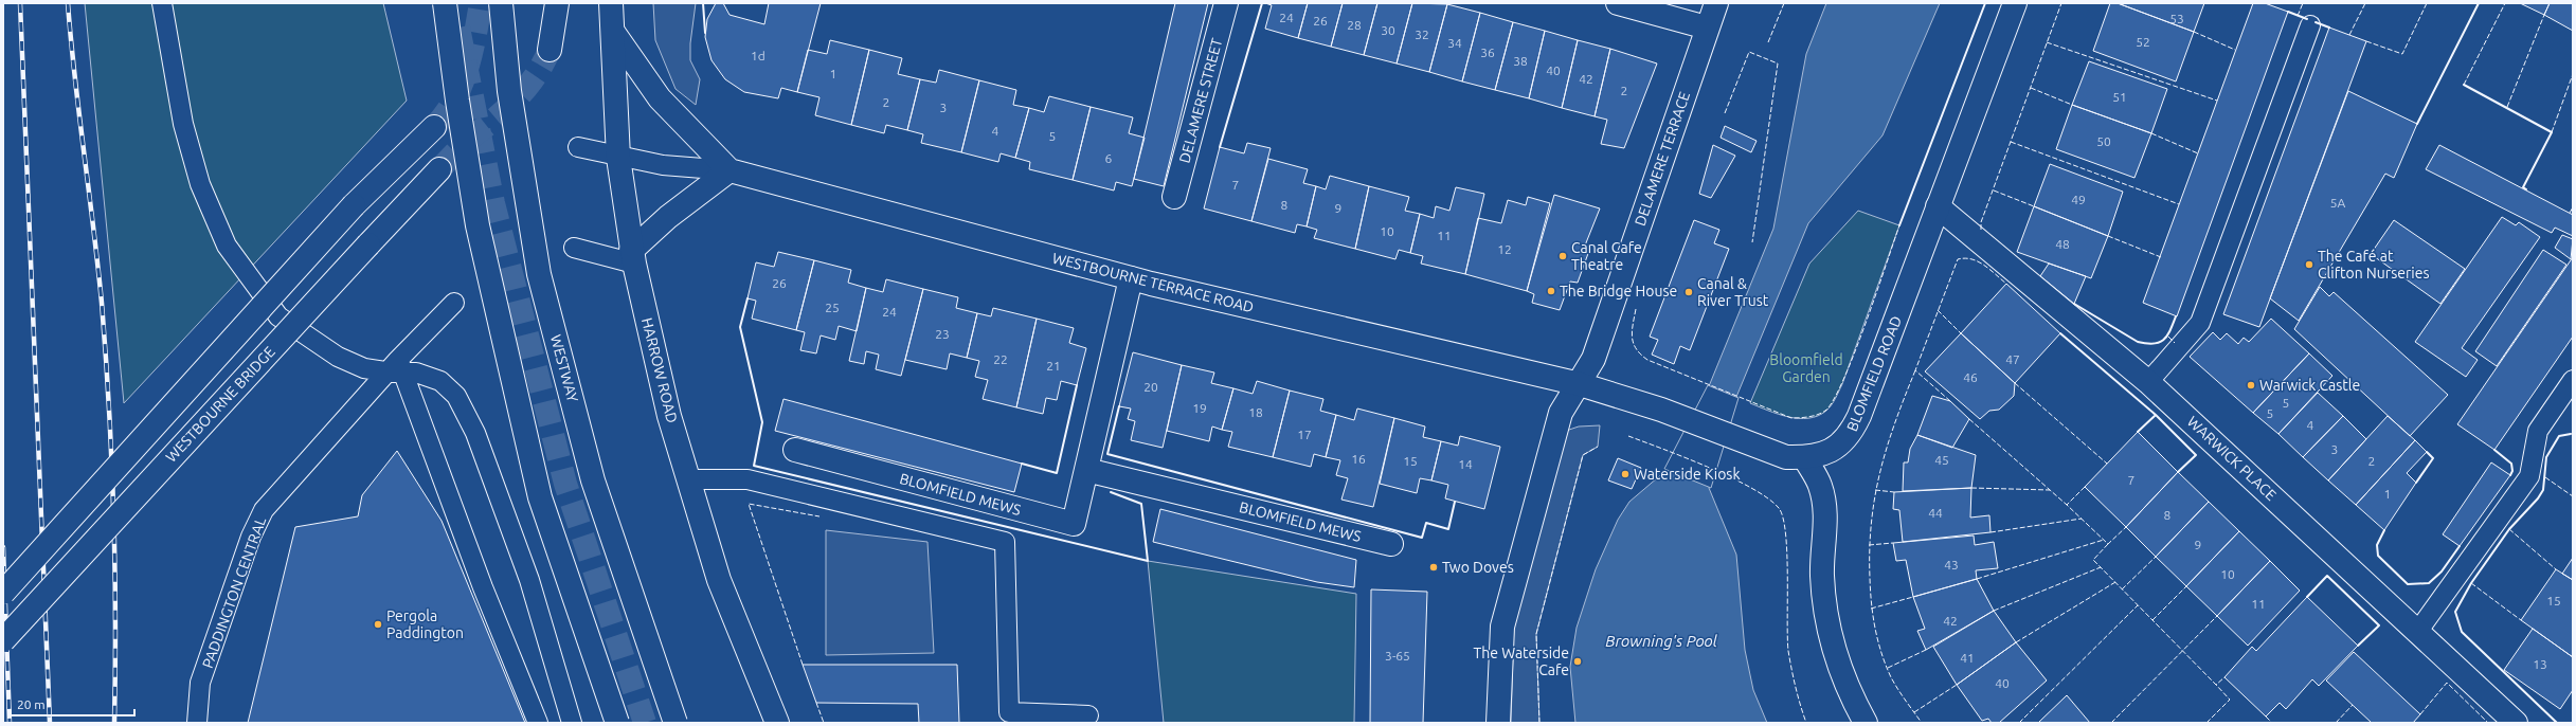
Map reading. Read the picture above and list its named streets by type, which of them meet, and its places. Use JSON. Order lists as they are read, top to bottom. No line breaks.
{"streets":{"main road":["DELAMERE STREET","DELAMERE TERRACE","WESTBOURNE TERRACE ROAD","WESTWAY","HARROW ROAD","BLOMFIELD ROAD","WESTBOURNE BRIDGE","WARWICK PLACE","BLOMFIELD MEWS"],"lane":["PADDINGTON CENTRAL"]},"crossings":[["DELAMERE TERRACE","WESTBOURNE TERRACE ROAD"],["WESTBOURNE TERRACE ROAD","HARROW ROAD"],["WESTBOURNE TERRACE ROAD","BLOMFIELD ROAD"],["WESTBOURNE TERRACE ROAD","BLOMFIELD MEWS"],["BLOMFIELD ROAD","WARWICK PLACE"]],"water":["Browning's Pool"],"parks":["Bloomfield Garden"],"places":["Canal Cafe Theatre","The Café at Clifton Nurseries","The Bridge House","Canal & River Trust","Warwick Castle","Waterside Kiosk","Two Doves","Pergola Paddington","The Waterside Cafe"],"house_numbers":["24","53","26","28","30","32","52","34","36","1d","38","40","1","42","2","51","2","3","4","5","50","6","7","49","5A","8","9","10","11","48","12","26","25","24","23","22","47","21","46","20","5","19","18","5","4","17","3","16","45","15","2","14","7","1","44","8","9","43","10","15","11","42","3-65","41","13","40"],"scale_bar":"20 m"}
